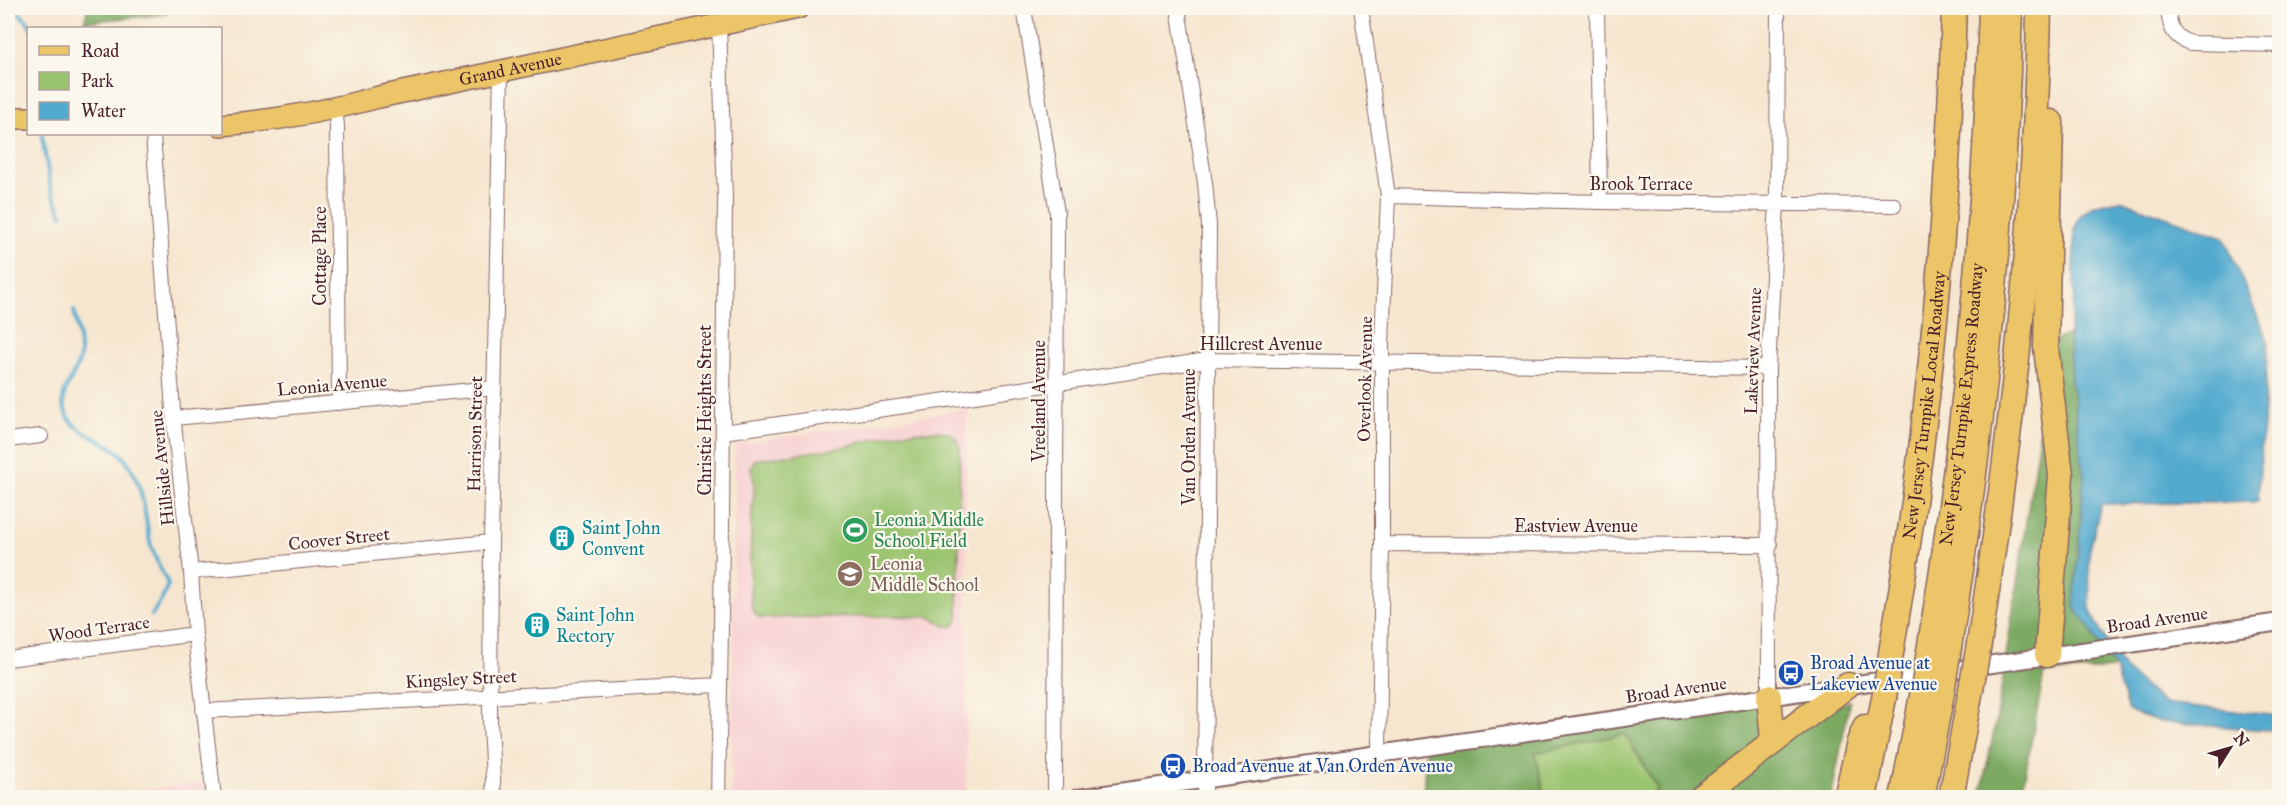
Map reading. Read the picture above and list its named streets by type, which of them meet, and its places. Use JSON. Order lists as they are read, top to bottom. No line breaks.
{"streets":{"highway":["New Jersey Turnpike Local Roadway","New Jersey Turnpike Express Roadway"],"main road":["Grand Avenue"],"street":["Brook Terrace","Cottage Place","Hillcrest Avenue","Lakeview Avenue","Overlook Avenue","Leonia Avenue","Vreeland Avenue","Christie Heights Street","Harrison Street","Van Orden Avenue","Hillside Avenue","Eastview Avenue","Coover Street","Broad Avenue","Wood Terrace","Kingsley Street"]},"crossings":[["Grand Avenue","Cottage Place"],["Grand Avenue","Christie Heights Street"],["Grand Avenue","Harrison Street"],["Brook Terrace","Lakeview Avenue"],["Brook Terrace","Overlook Avenue"],["Cottage Place","Leonia Avenue"],["Hillcrest Avenue","Lakeview Avenue"],["Hillcrest Avenue","Overlook Avenue"],["Hillcrest Avenue","Vreeland Avenue"],["Hillcrest Avenue","Christie Heights Street"],["Hillcrest Avenue","Van Orden Avenue"],["Lakeview Avenue","Eastview Avenue"],["Lakeview Avenue","Broad Avenue"],["Overlook Avenue","Eastview Avenue"],["Overlook Avenue","Broad Avenue"],["Leonia Avenue","Harrison Street"],["Leonia Avenue","Hillside Avenue"],["Christie Heights Street","Kingsley Street"],["Harrison Street","Coover Street"],["Harrison Street","Kingsley Street"],["Van Orden Avenue","Broad Avenue"],["Hillside Avenue","Coover Street"],["Hillside Avenue","Wood Terrace"],["Hillside Avenue","Kingsley Street"]],"places":{"sports":["Leonia Middle School Field"],"building":["Saint John Convent","Saint John Rectory"],"school or university":["Leonia Middle School"],"bus stop":["Broad Avenue at Lakeview Avenue","Broad Avenue at Van Orden Avenue"]},"legend":["Road","Park","Water"],"north":"top right"}
